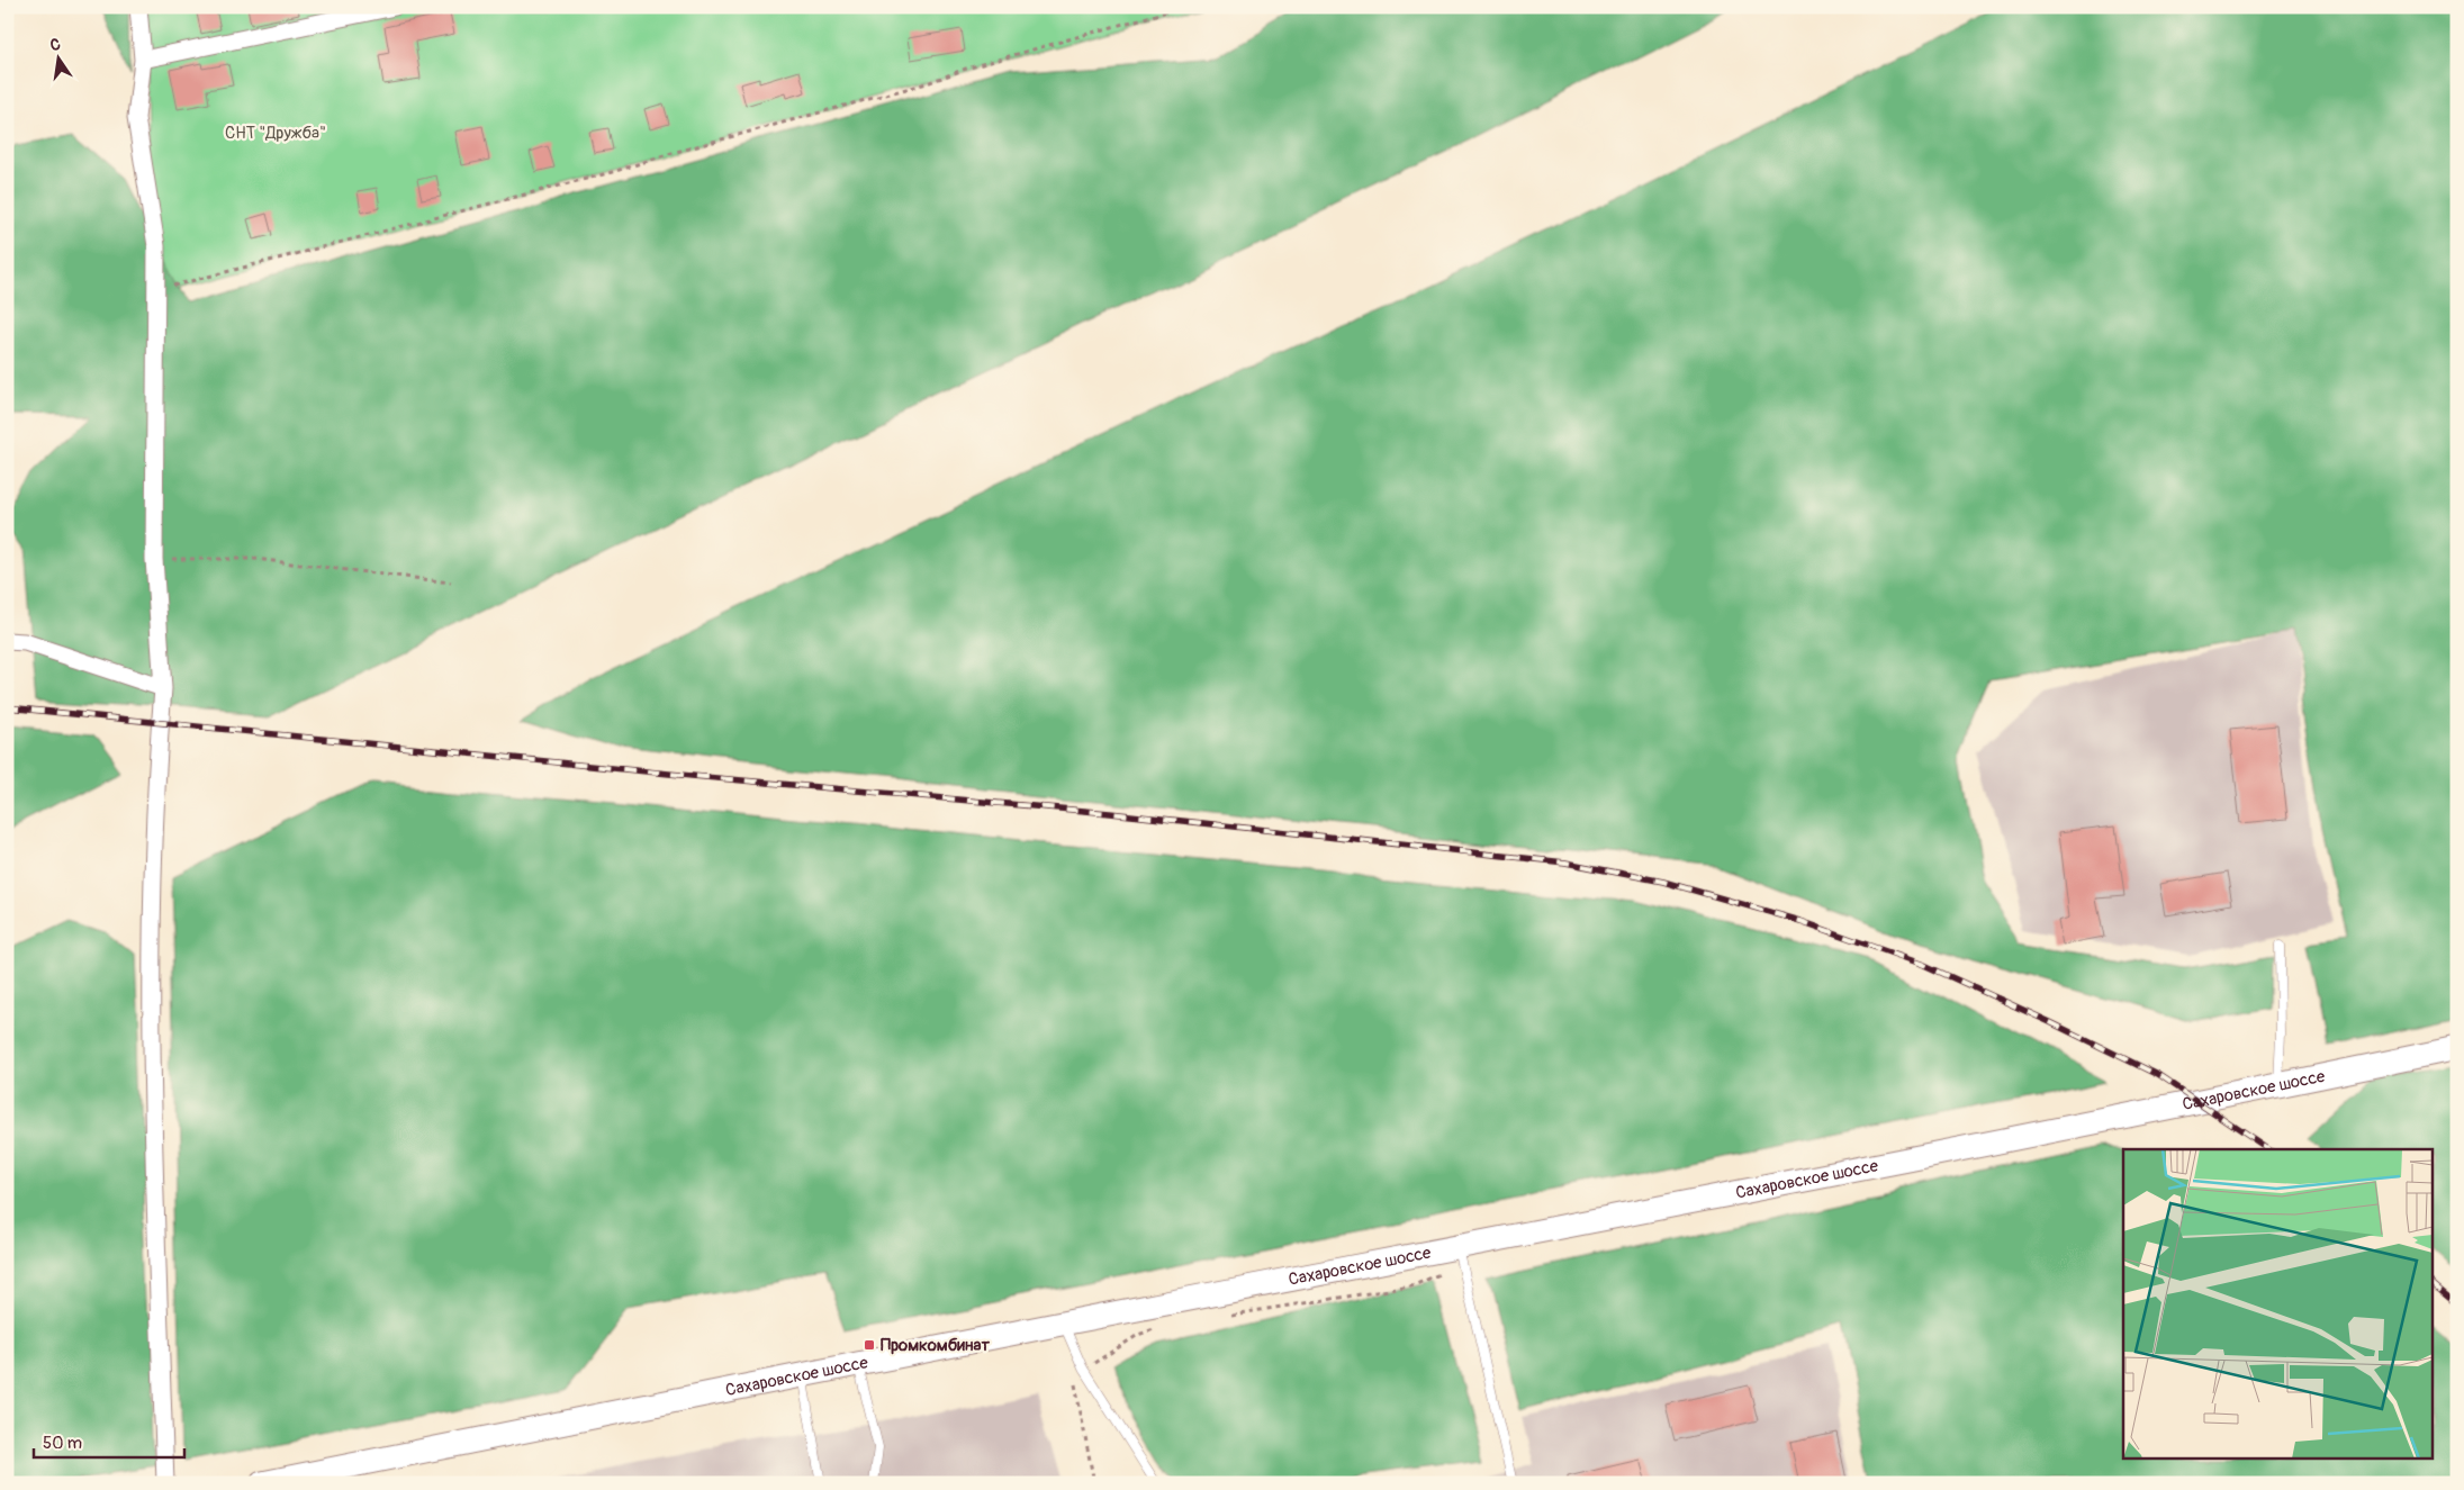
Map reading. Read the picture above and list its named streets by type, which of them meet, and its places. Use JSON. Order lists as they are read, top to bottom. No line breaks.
{"streets":{"main road":["Сахаровское шоссе"]},"parks":["СНТ \"Дружба\""],"places":{"transit":["Промкомбинат"]},"scale_bar":"50 m","north":"top"}
